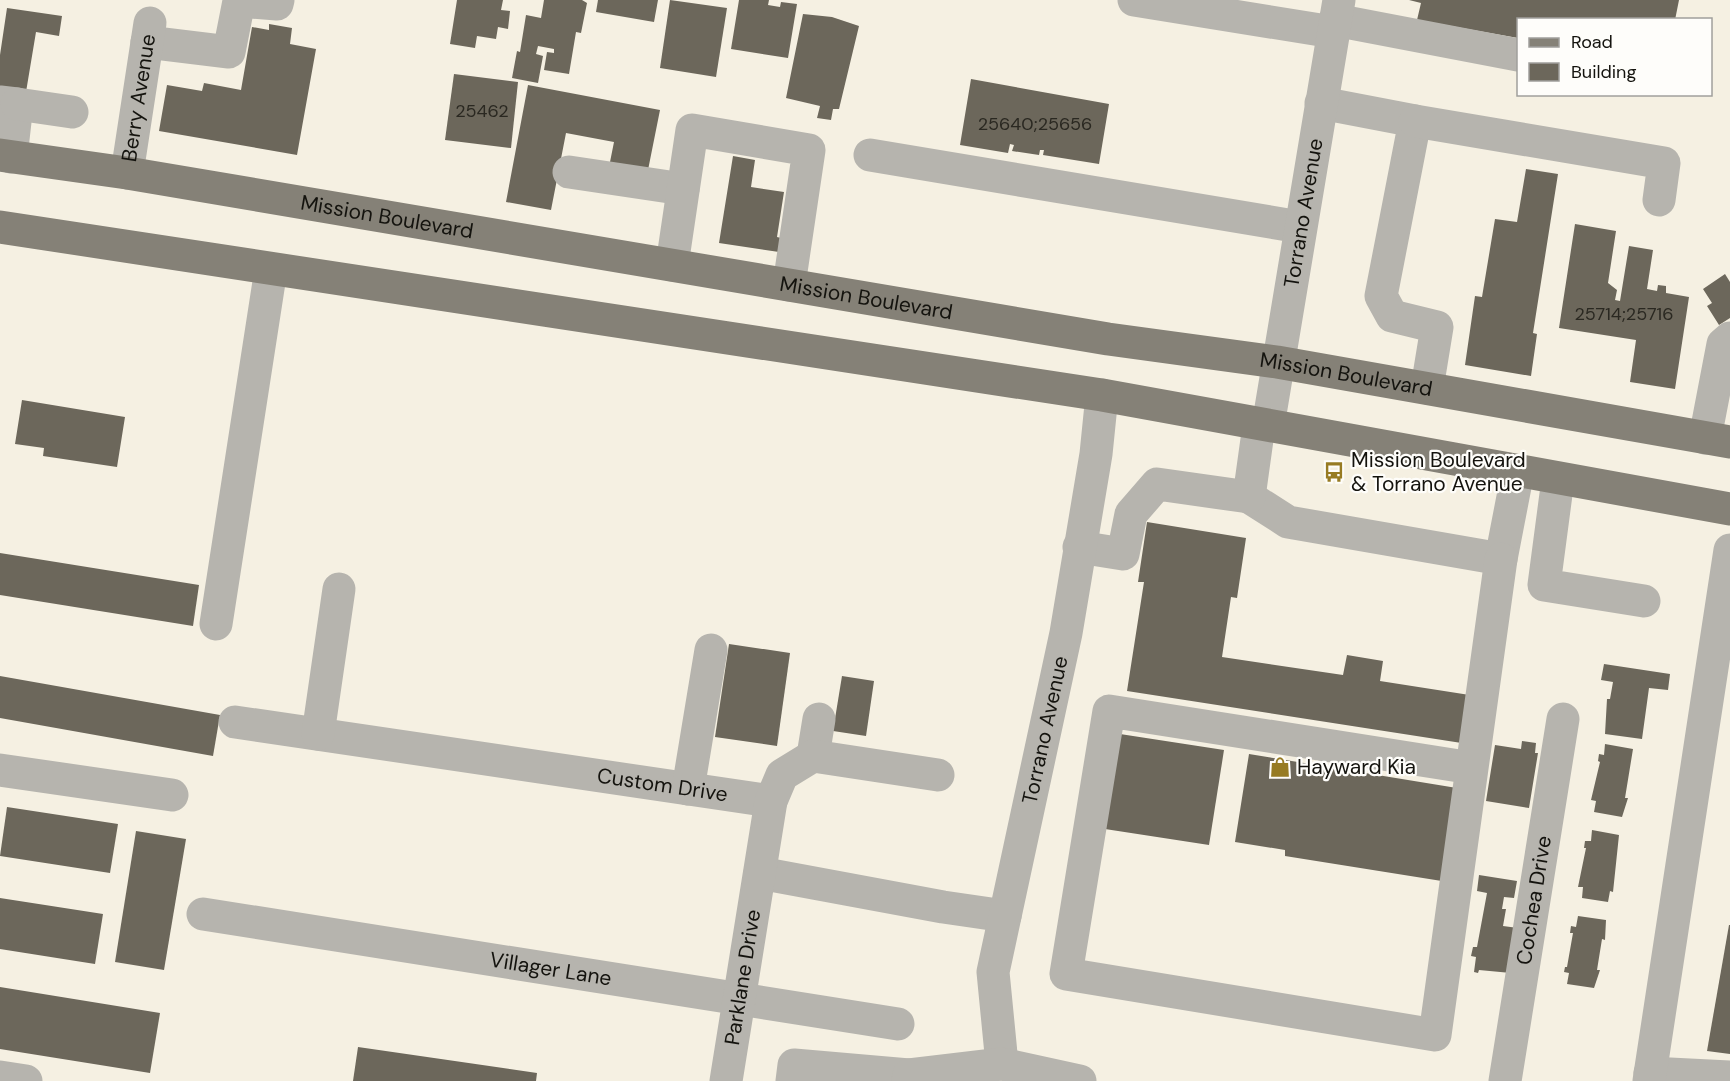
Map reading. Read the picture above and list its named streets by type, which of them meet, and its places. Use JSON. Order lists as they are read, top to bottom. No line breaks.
{"streets":{"main road":["Mission Boulevard"],"street":["Berry Avenue","Torrano Avenue","Custom Drive","Cochea Drive","Villager Lane","Parklane Drive"]},"crossings":[["Berry Avenue","Mission Boulevard"],["Torrano Avenue","Mission Boulevard"],["Villager Lane","Parklane Drive"]],"places":{"bus stop":["Mission Boulevard & Torrano Avenue"],"shop":["Hayward Kia"]},"house_numbers":["25462","25640;25656","25714;25716"],"legend":["Road","Building"]}
